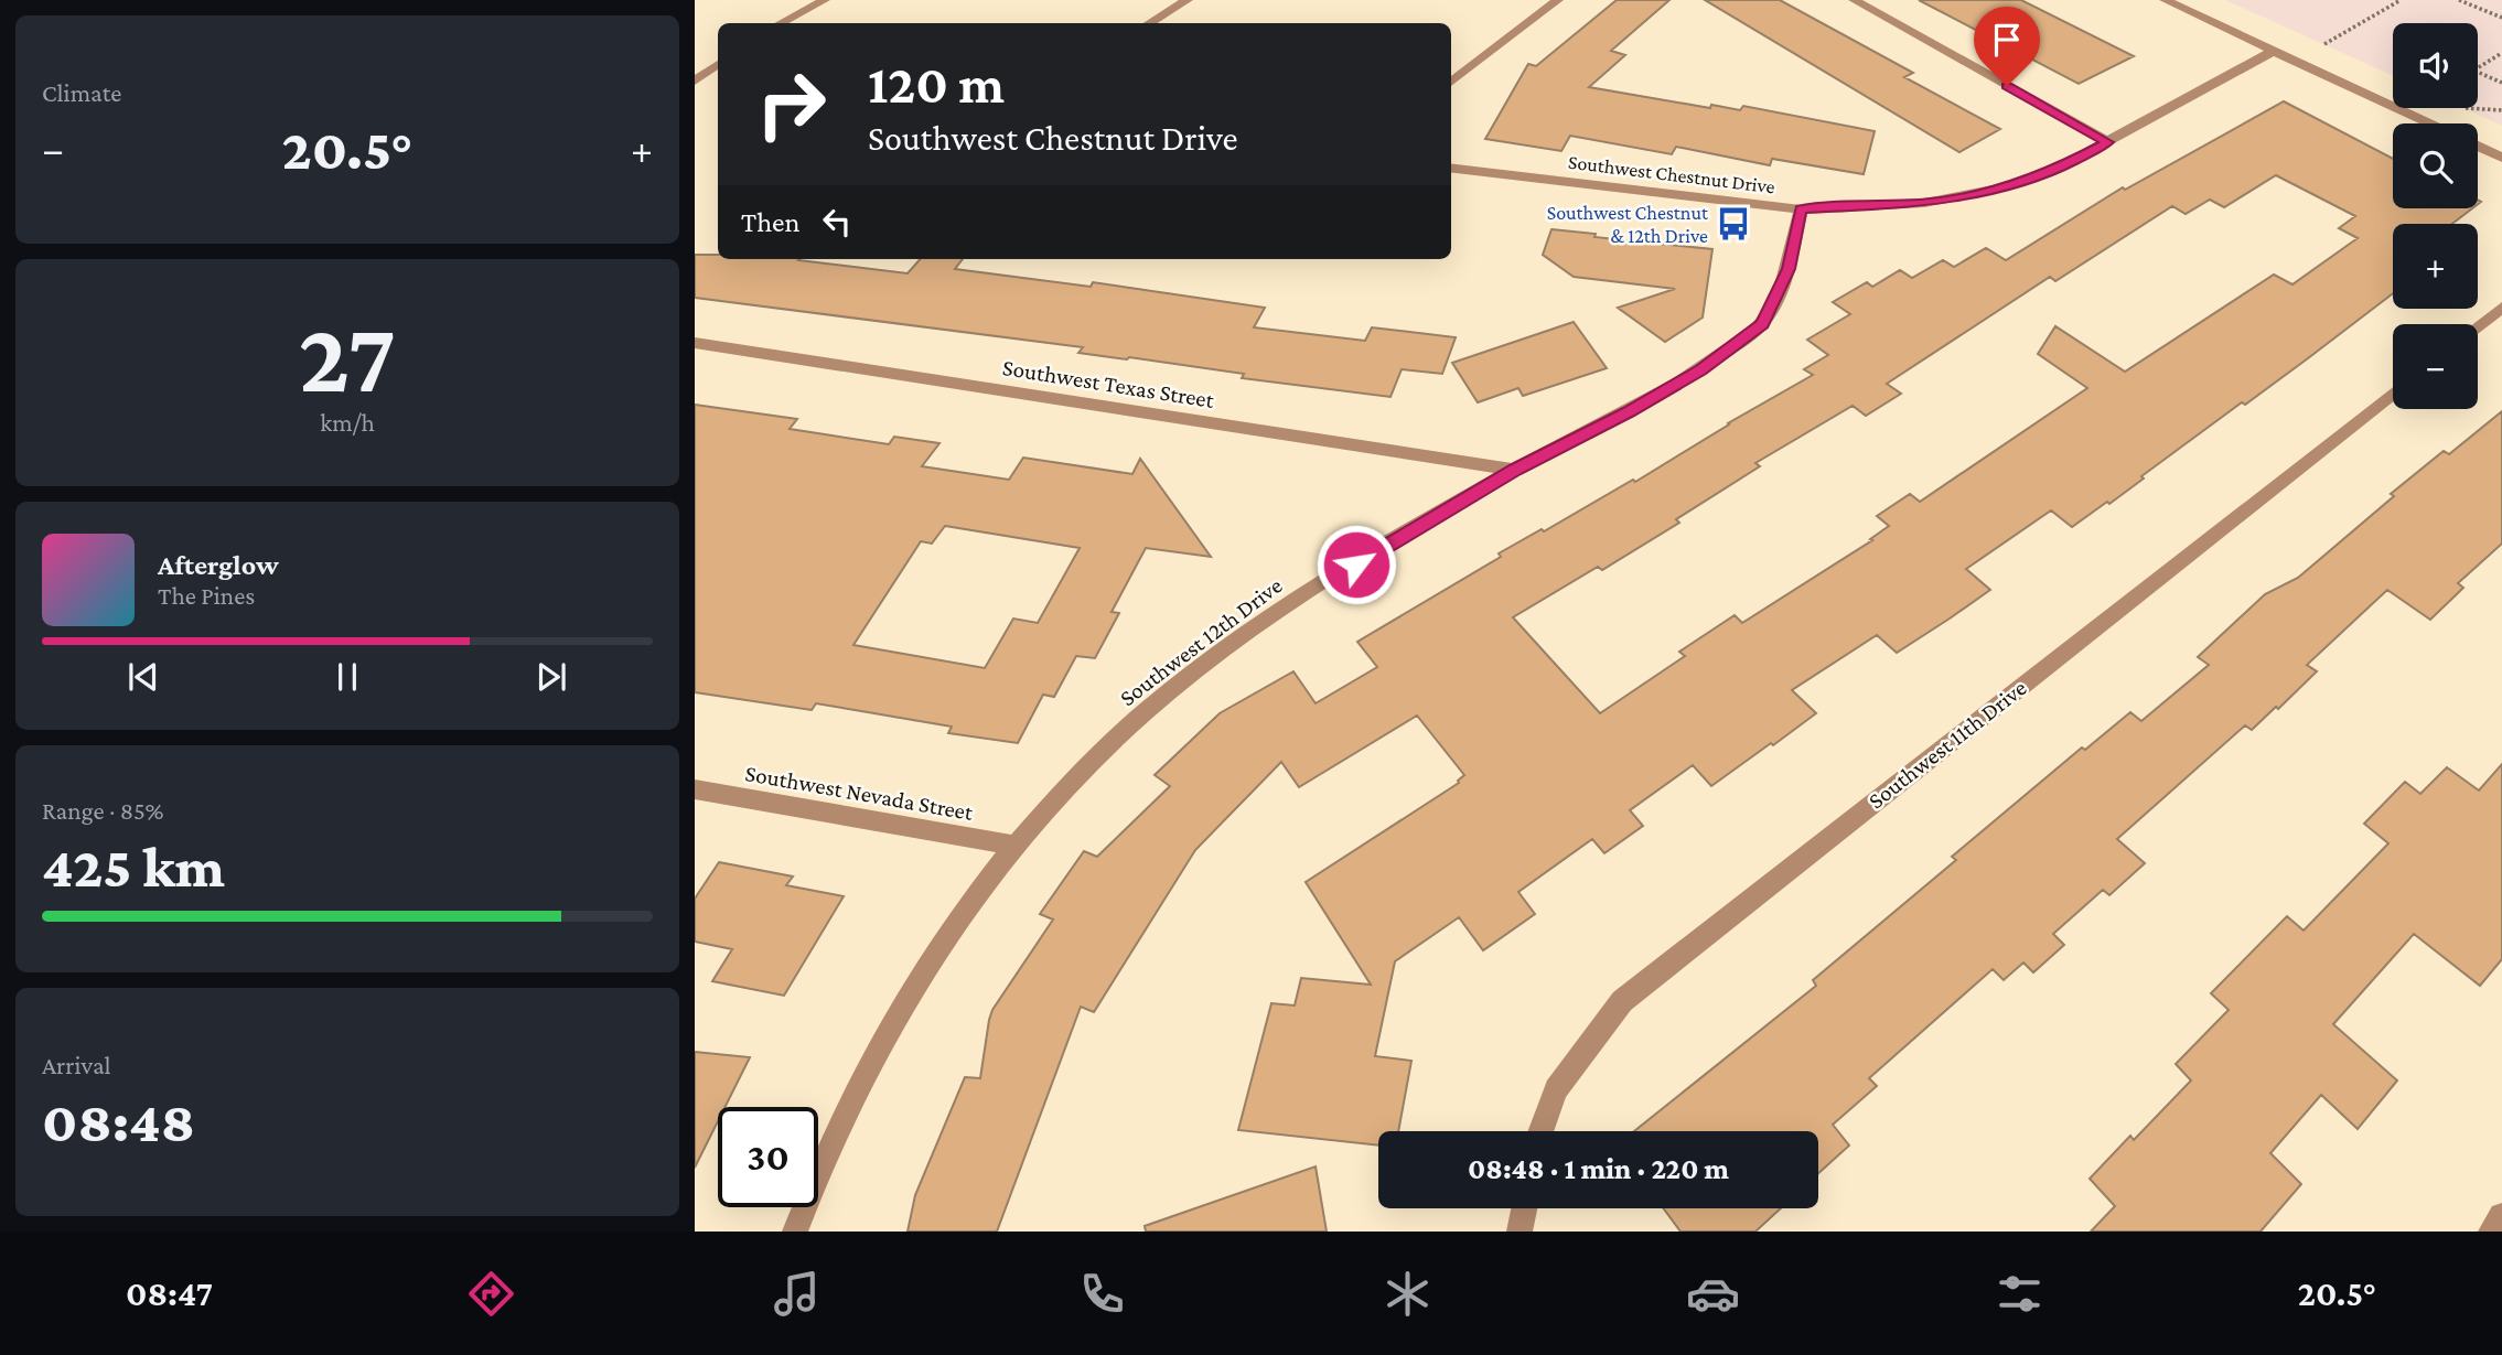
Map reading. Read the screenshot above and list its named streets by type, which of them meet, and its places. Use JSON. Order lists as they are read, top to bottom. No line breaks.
{"streets":{"street":["Southwest Chestnut Drive","Southwest Texas Street","Southwest 12th Drive","Southwest 11th Drive","Southwest Nevada Street"]},"crossings":[["Southwest Chestnut Drive","Southwest 12th Drive"],["Southwest Texas Street","Southwest 12th Drive"],["Southwest 12th Drive","Southwest Nevada Street"]],"places":{"bus stop":["Southwest Chestnut & 12th Drive"]},"page":{"tile":["Climate",["27","km/h"],["Range · 85%","425 km"],["Arrival","08:48"]],"map_buttons":["+","−"],"turn":["120 m","Southwest Chestnut Drive"],"heat":["−","20.5°","+"],"then":"Then","song":["Afterglow","The Pines"],"limit":"30","trip":"08:48 · 1 min · 220 m","tabs":["08:47","20.5°"]}}
